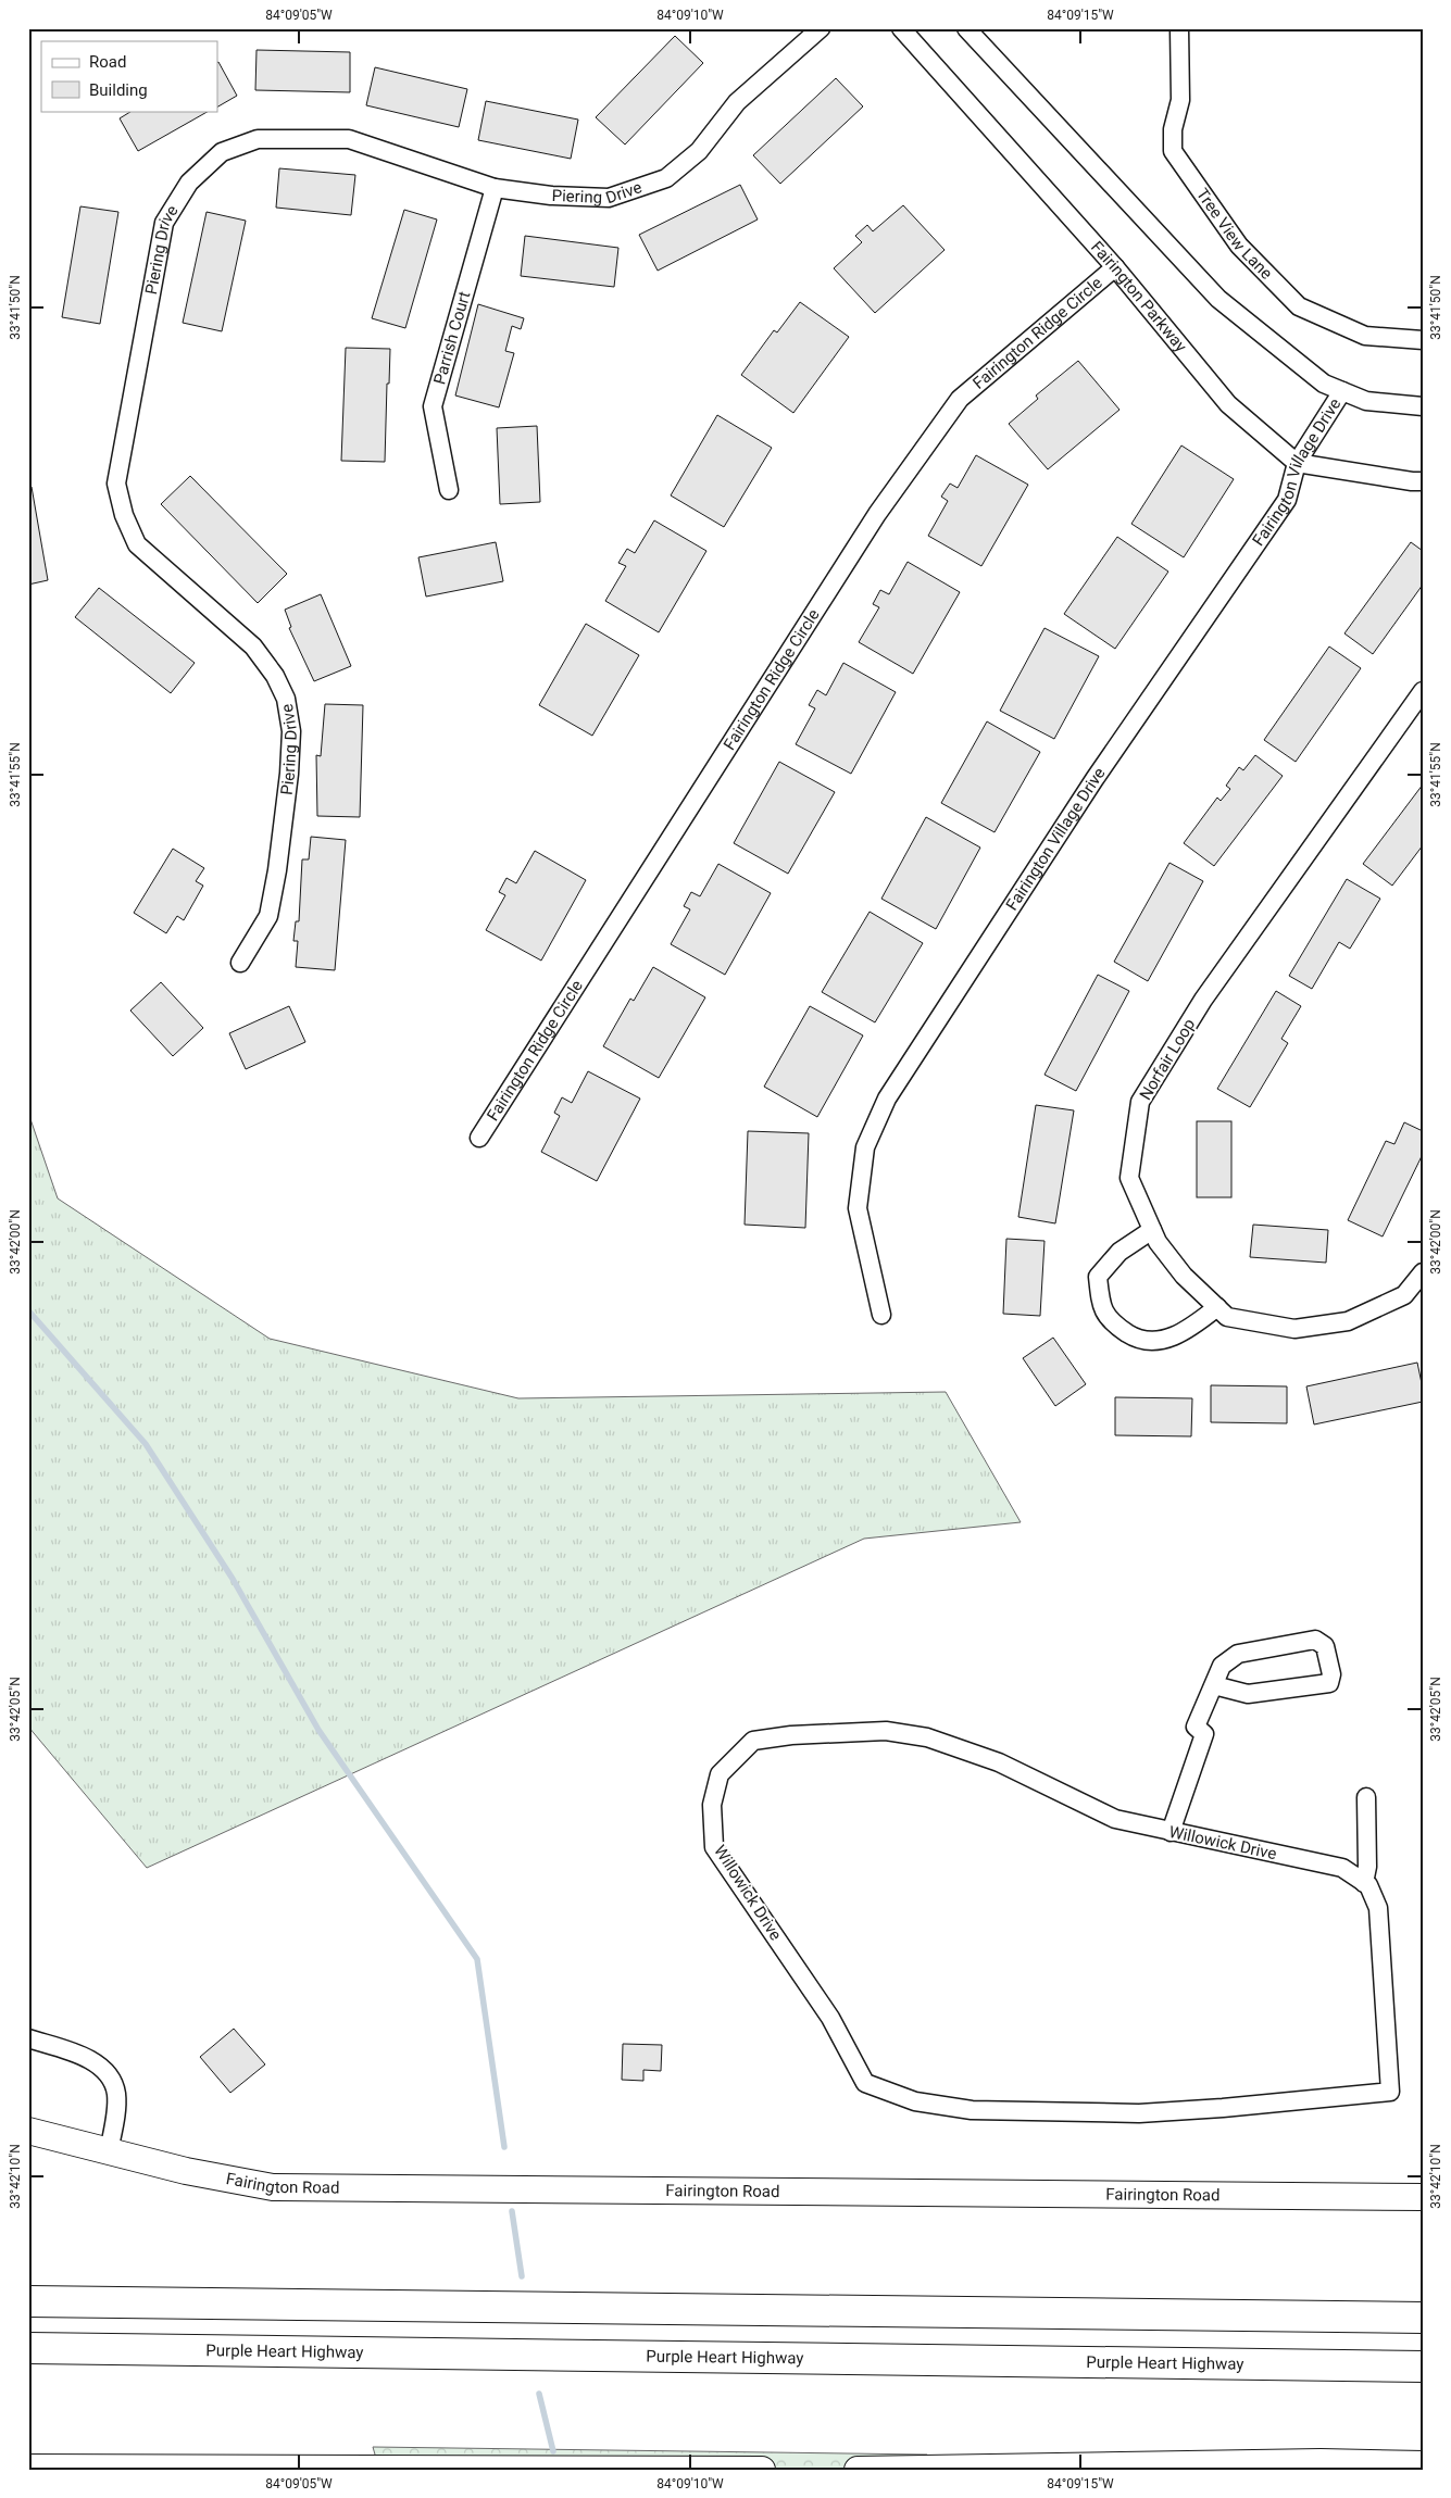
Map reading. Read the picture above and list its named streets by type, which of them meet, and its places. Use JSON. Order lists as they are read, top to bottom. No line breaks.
{"streets":{"highway":["Purple Heart Highway"],"street":["Piering Drive","Tree View Lane","Fairington Parkway","Fairington Ridge Circle","Parrish Court","Fairington Village Drive","Norfair Loop","Willowick Drive","Fairington Road"]},"crossings":[["Piering Drive","Parrish Court"],["Fairington Parkway","Fairington Ridge Circle"],["Fairington Parkway","Fairington Village Drive"]],"legend":["Road","Building"],"coordinates":["84°09'05\"W","84°09'10\"W","84°09'15\"W","33°41'50\"N","33°41'55\"N","33°42'00\"N","33°42'05\"N","33°42'10\"N"]}
